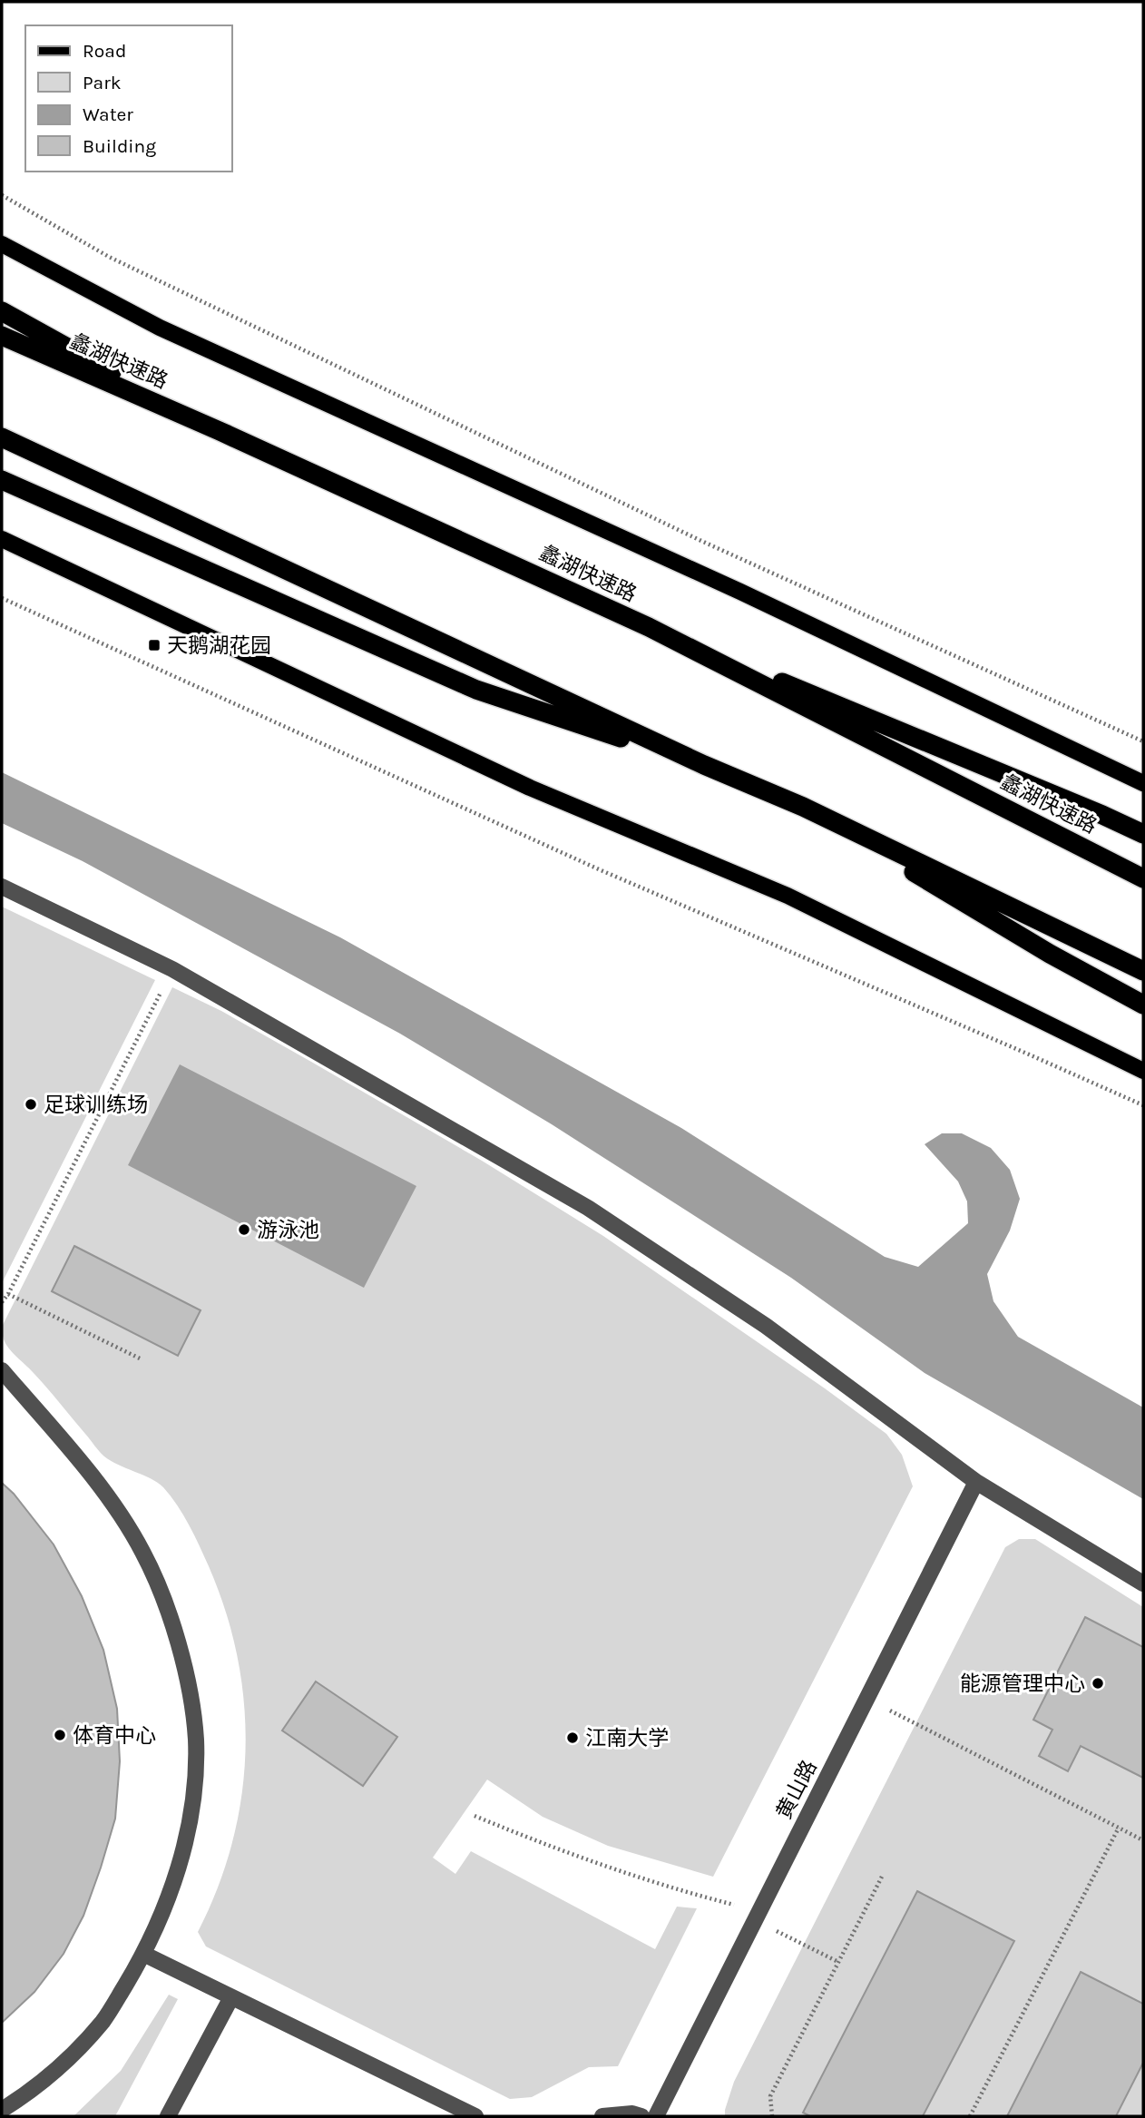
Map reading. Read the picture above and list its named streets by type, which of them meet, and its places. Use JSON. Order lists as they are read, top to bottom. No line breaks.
{"streets":{"highway":["蠡湖快速路"],"street":["黄山路"]},"places":{"transit":["天鹅湖花园"],"other":["足球训练场","游泳池","能源管理中心","体育中心","江南大学"]},"legend":["Road","Park","Water","Building"]}
